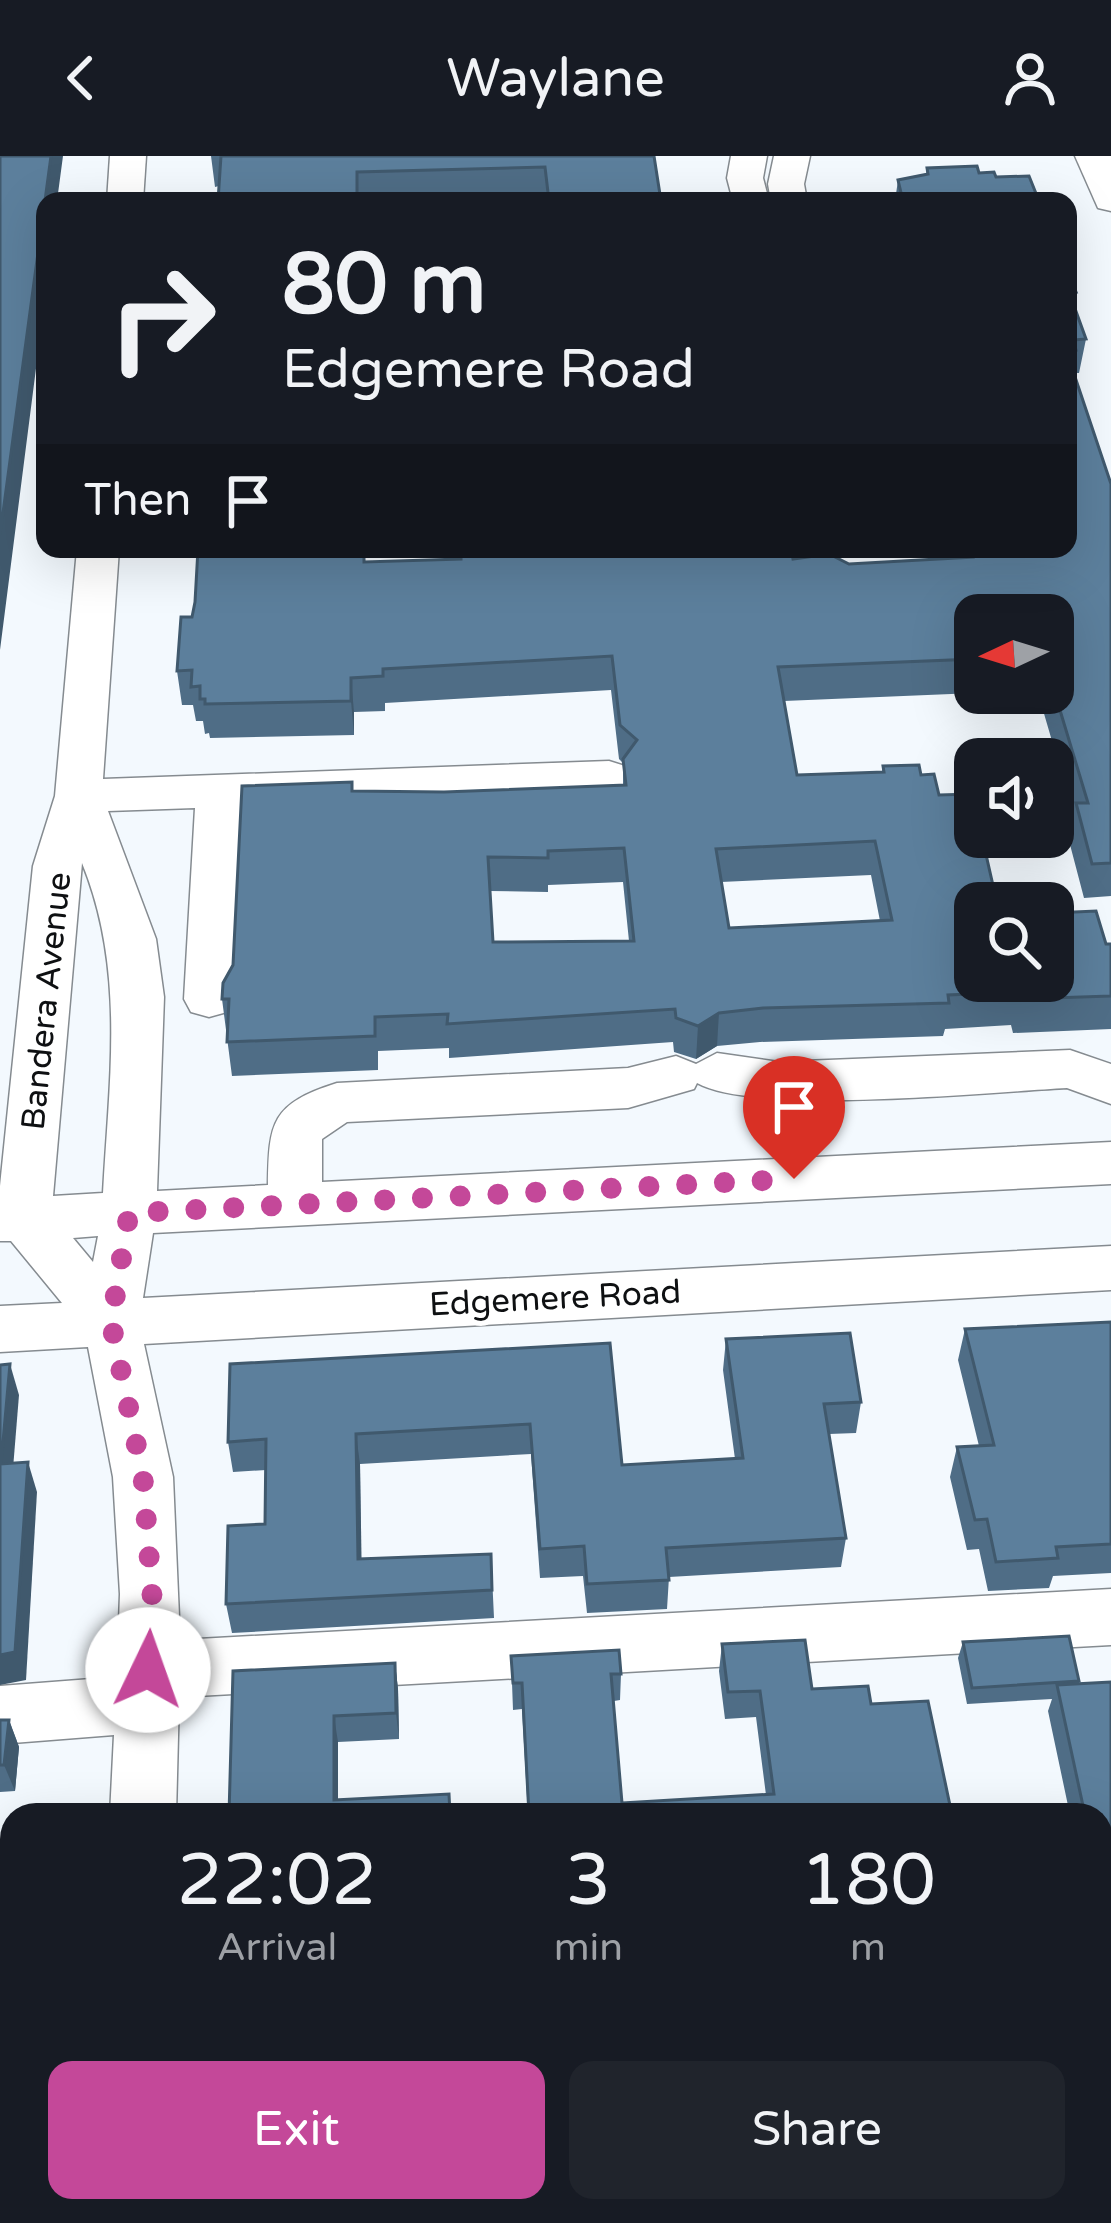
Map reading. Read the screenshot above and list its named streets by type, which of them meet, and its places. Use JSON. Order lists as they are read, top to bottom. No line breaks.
{"streets":{"street":["Bandera Avenue","Edgemere Road"]},"crossings":[["Bandera Avenue","Edgemere Road"]],"north":"left","page":{"header":"Waylane","turn":["80 m","Edgemere Road"],"then":"Then","eta":["22:02","Arrival","3","min","180","m"],"buttons":["Exit","Share"]}}
